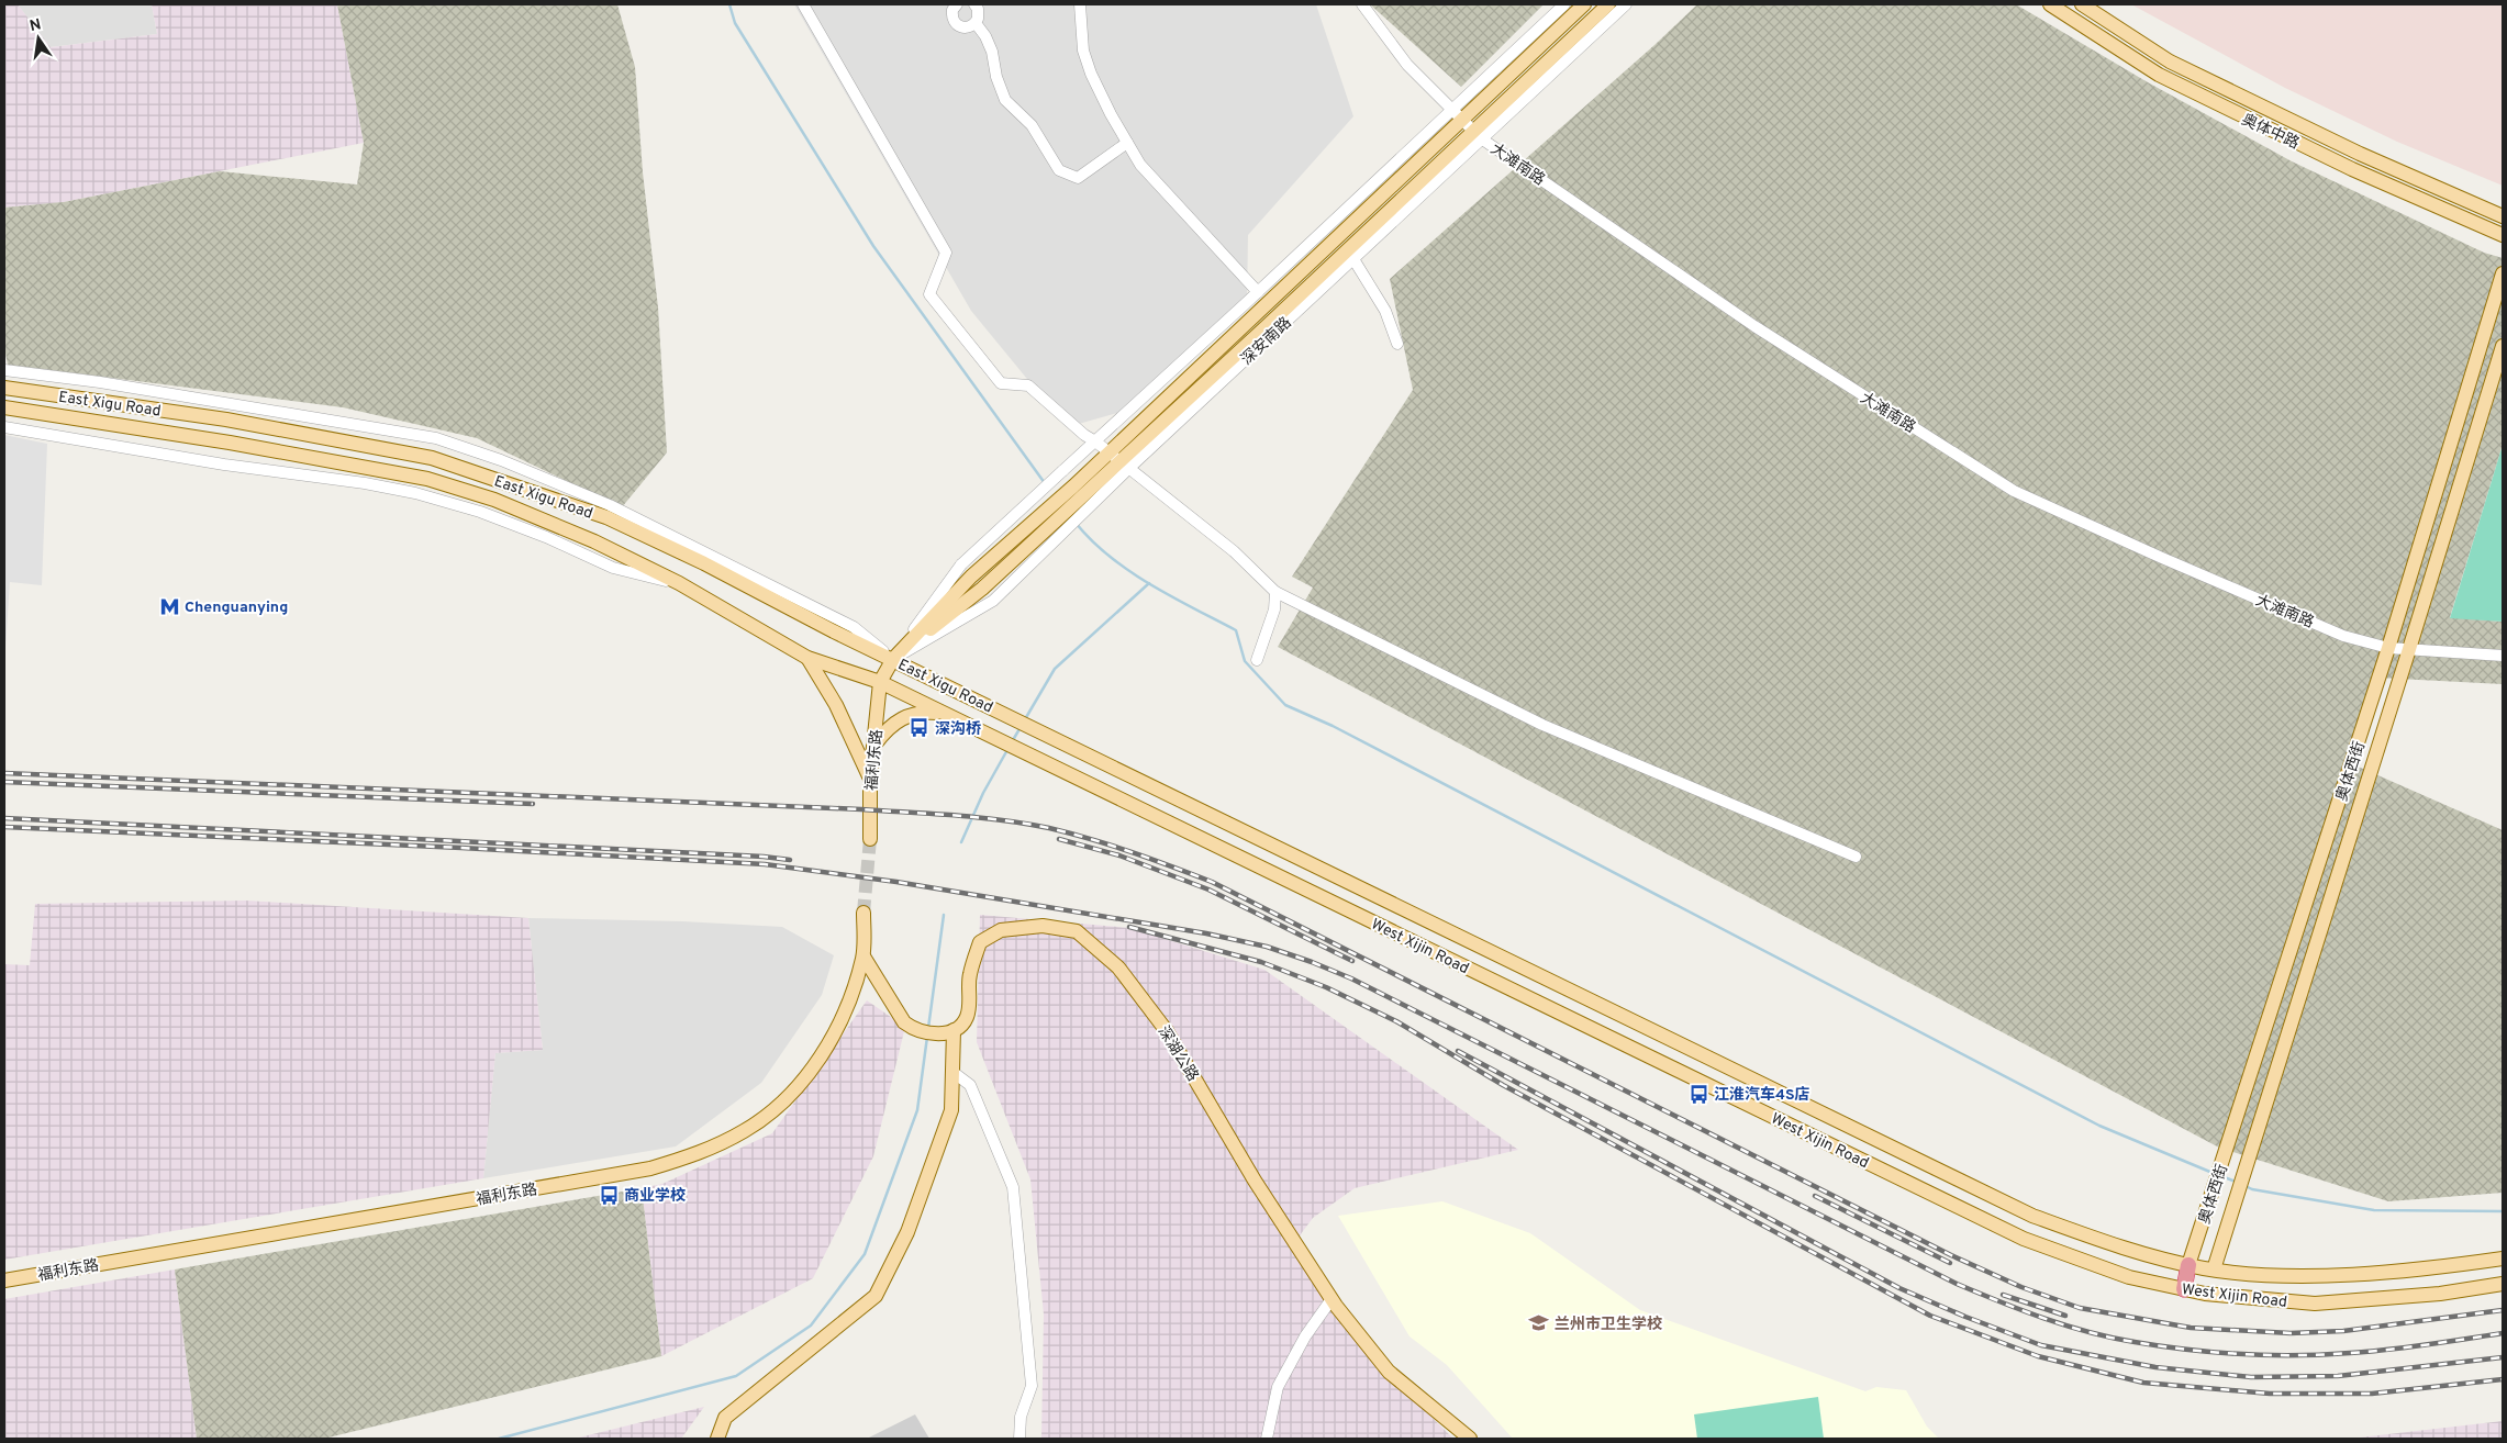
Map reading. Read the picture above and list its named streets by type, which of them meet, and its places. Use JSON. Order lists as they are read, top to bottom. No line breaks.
{"streets":{"main road":["奥体中路","深安南路","East Xigu Road","福利东路","奥体西街","West Xijin Road","深湖公路"],"street":["大滩南路"]},"crossings":[["大滩南路","深安南路"],["大滩南路","奥体西街"],["深安南路","East Xigu Road"],["East Xigu Road","福利东路"],["East Xigu Road","West Xijin Road"],["奥体西街","West Xijin Road"]],"places":{"metro station":["Chenguanying"],"bus stop":["深沟桥","江淮汽车4S店","商业学校"],"school or university":["兰州市卫生学校"]},"north":"top"}
